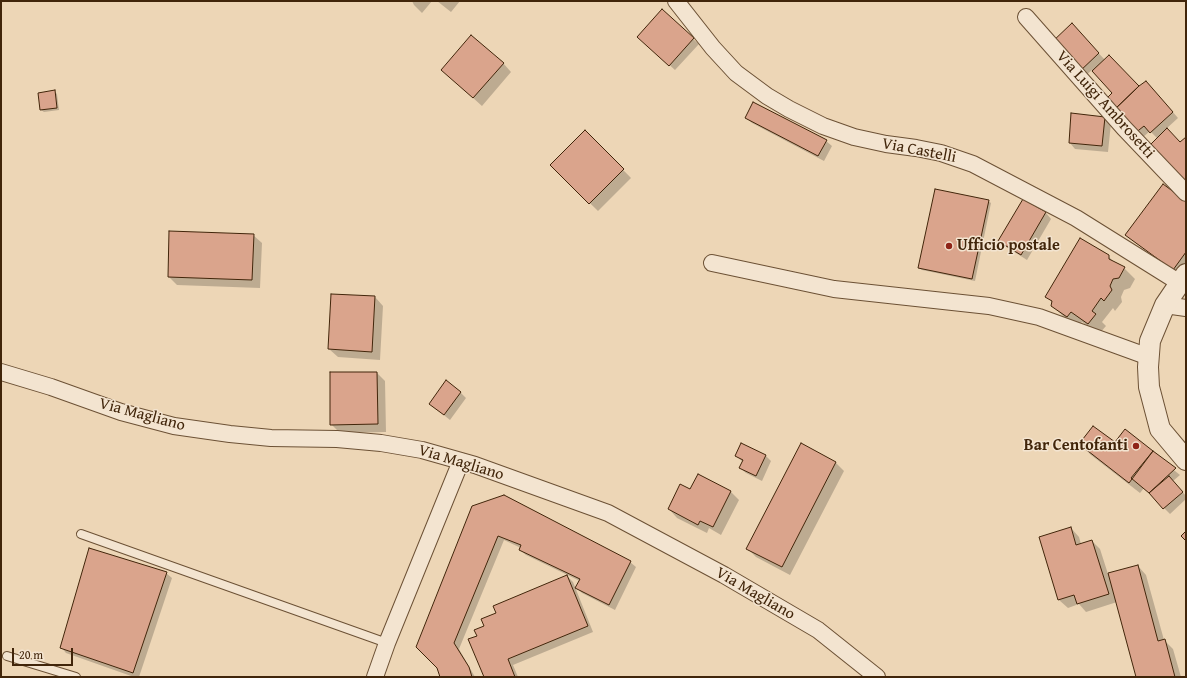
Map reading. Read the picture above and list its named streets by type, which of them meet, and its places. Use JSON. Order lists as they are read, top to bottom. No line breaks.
{"streets":{"street":["Via Luigi Ambrosetti","Via Castelli","Via Magliano"]},"places":["Ufficio postale","Bar Centofanti"],"scale_bar":"20 m"}
